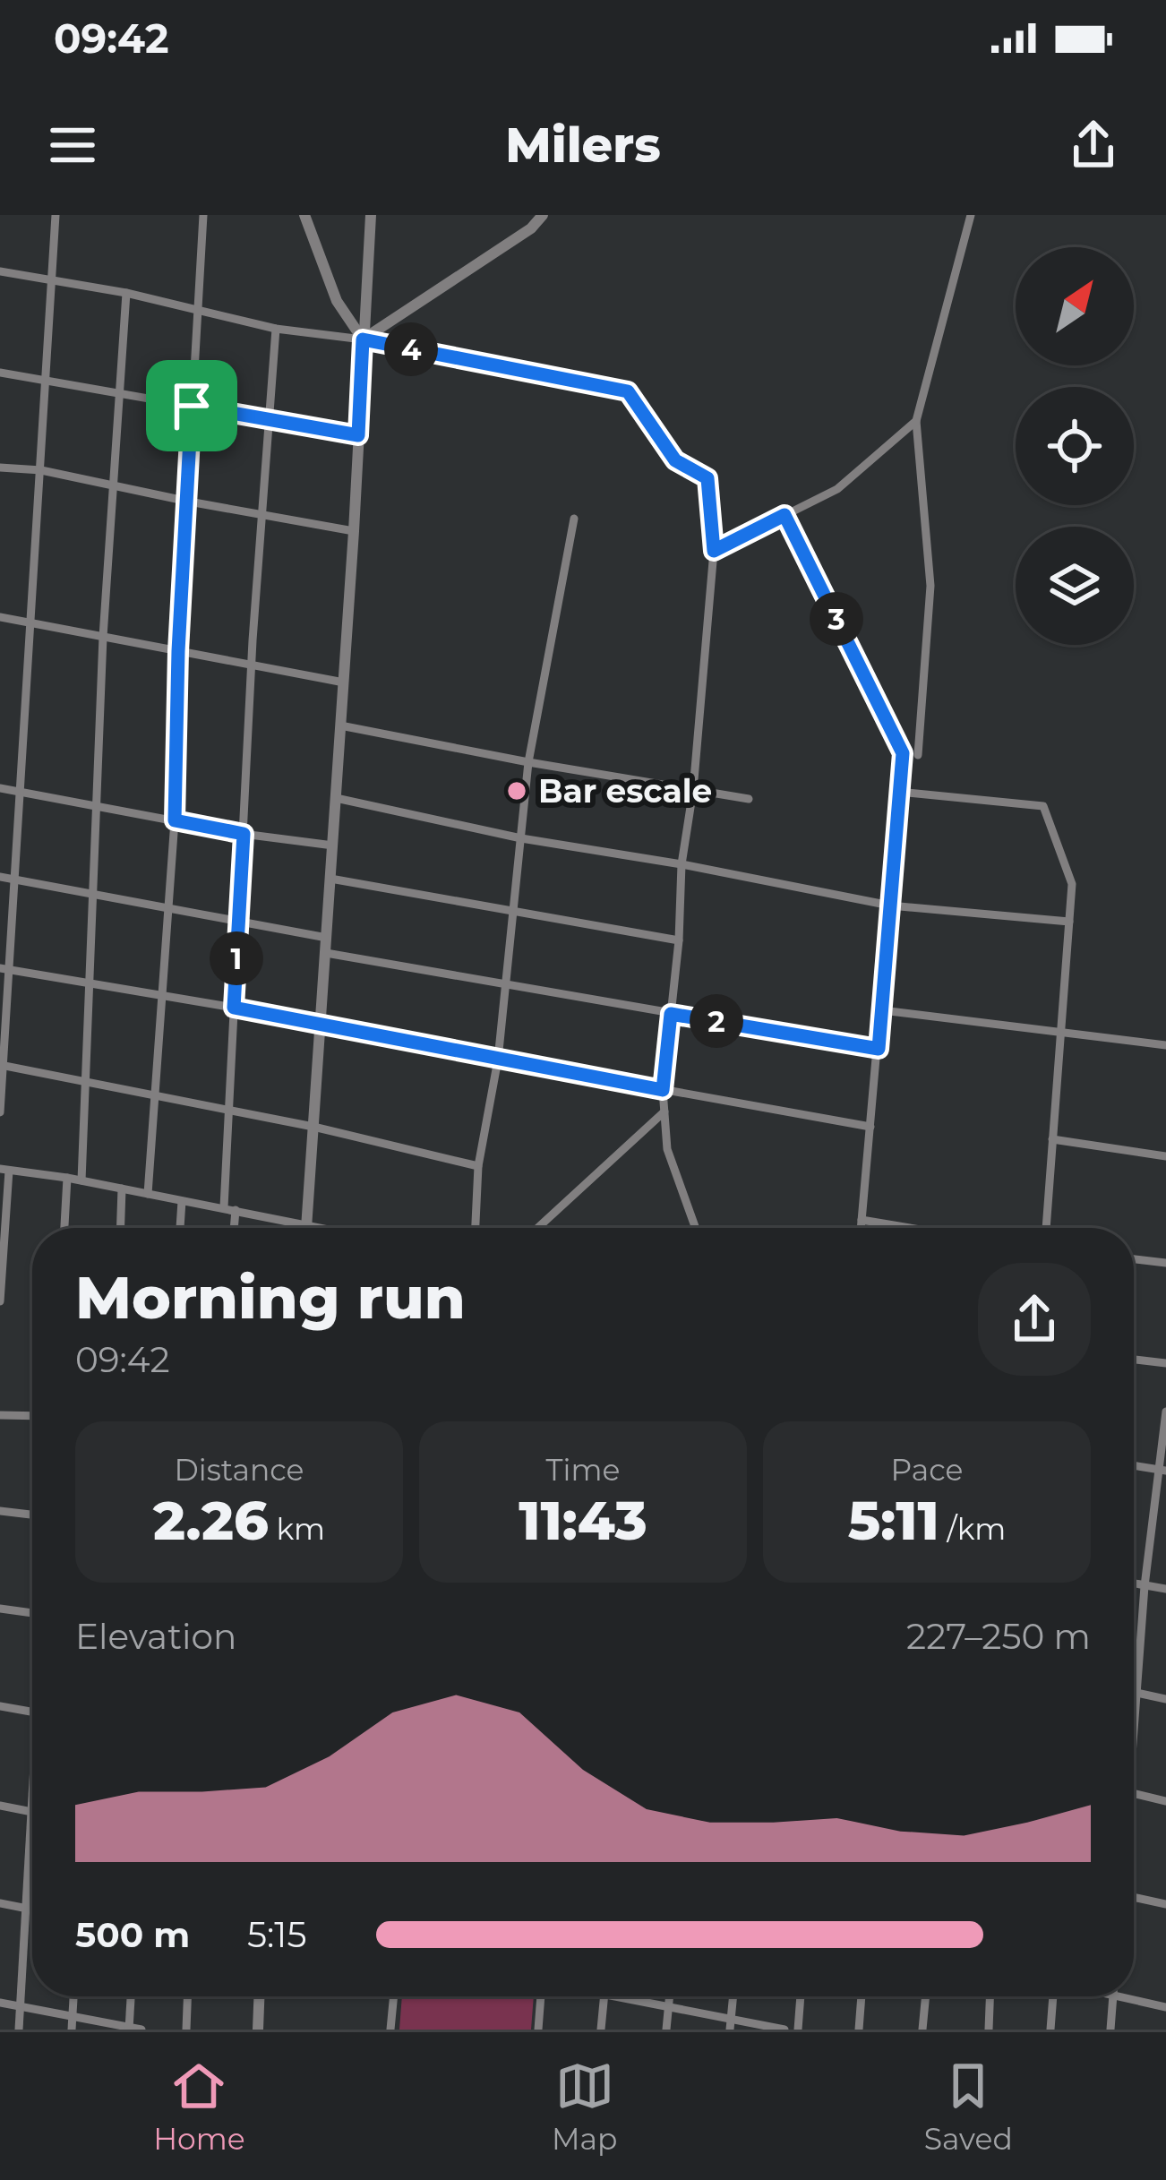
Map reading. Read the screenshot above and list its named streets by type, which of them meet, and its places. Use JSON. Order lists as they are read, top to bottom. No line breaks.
{"places":["Bar escale"],"north":"top right","page":{"status":"09:42","header":"Milers","pins":["4","3","1","2"],"heading":["Morning run","09:42"],"stats":[["Distance","2.26 km"],["Time","11:43"],["Pace","5:11 /km"]],"chart":["Elevation","227–250 m"],"list":[{"name":"500 m","note":"5:15"}],"tabs":["Home","Map","Saved"]}}
